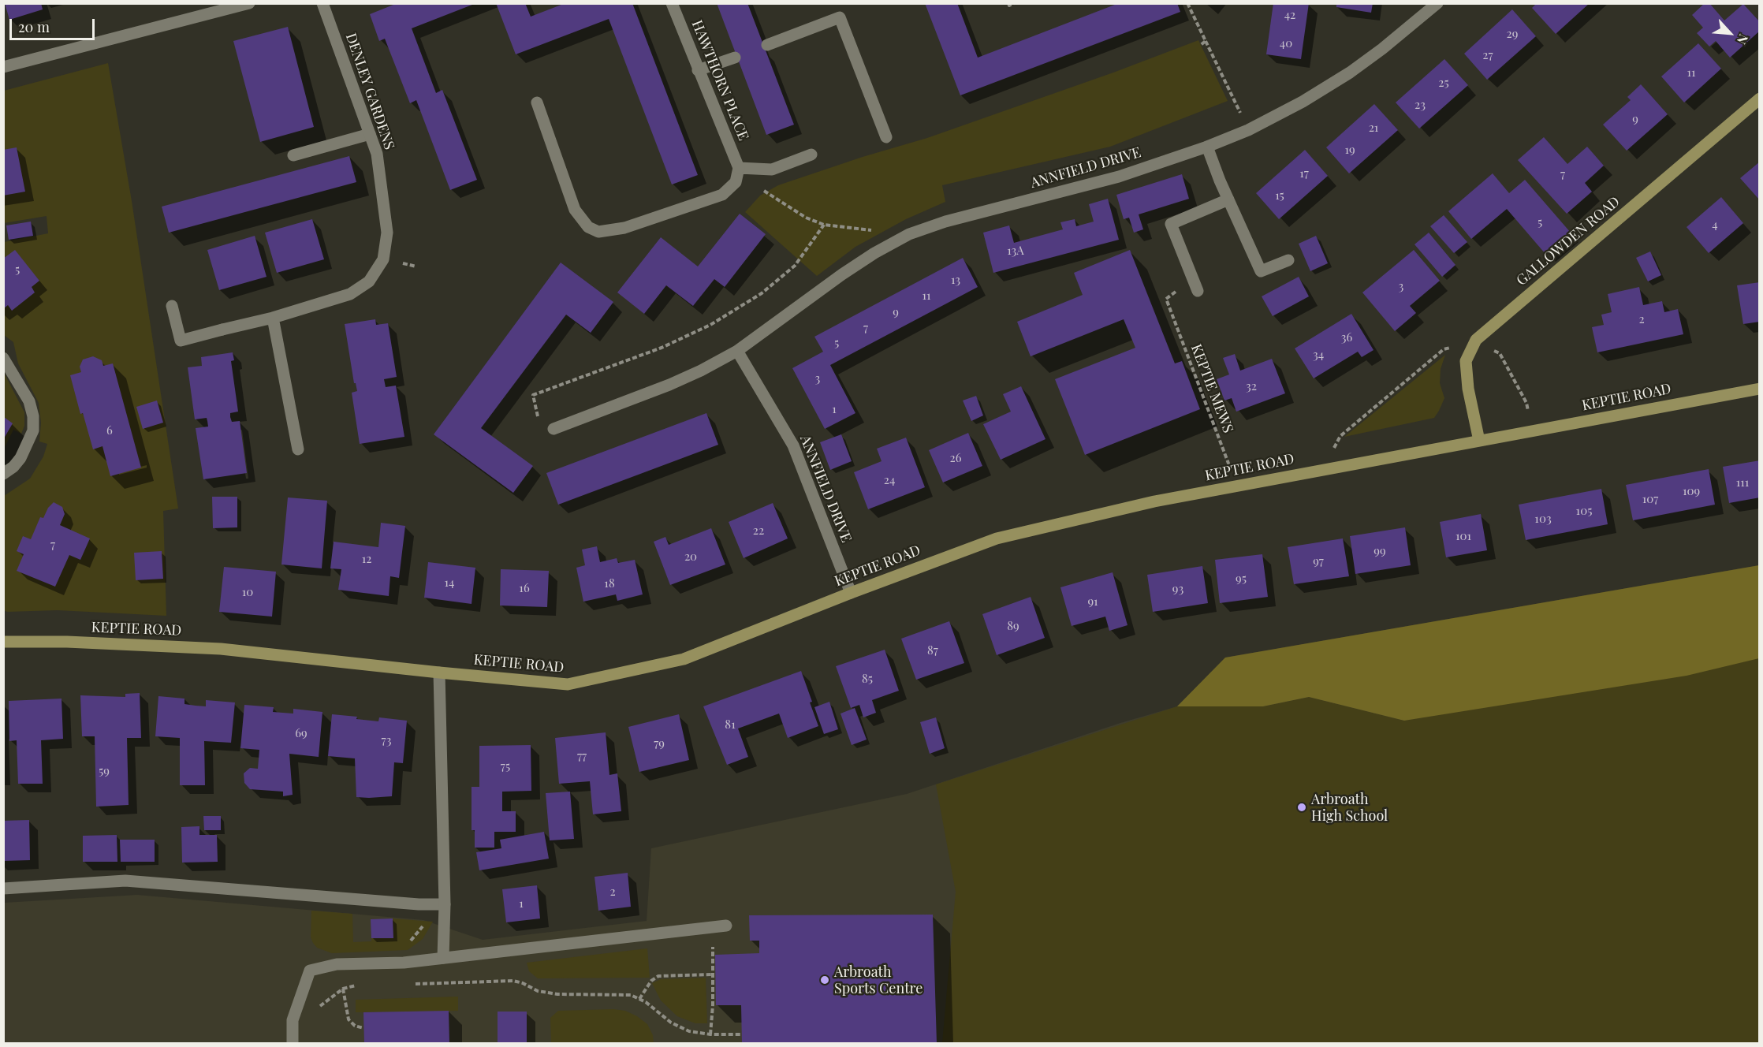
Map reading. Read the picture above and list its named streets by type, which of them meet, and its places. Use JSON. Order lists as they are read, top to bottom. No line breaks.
{"streets":{"main road":["GALLOWDEN ROAD","KEPTIE ROAD"],"street":["HAWTHORN PLACE","DENLEY GARDENS","ANNFIELD DRIVE"],"path":["KEPTIE MEWS"]},"crossings":[["ANNFIELD DRIVE","KEPTIE ROAD"],["GALLOWDEN ROAD","KEPTIE ROAD"],["KEPTIE MEWS","KEPTIE ROAD"]],"places":["Arbroath High School","Arbroath Sports Centre"],"house_numbers":["42","29","40","27","11","25","23","9","21","19","17","7","15","5","4","13A","5","13","3","11","9","2","7","36","5","34","3","32","1","6","26","24","111","109","107","105","103","22","101","7","99","20","12","97","95","14","18","16","93","10","91","89","87","85","81","69","73","79","77","75","59","2","1"],"scale_bar":"20 m","north":"bottom right"}
